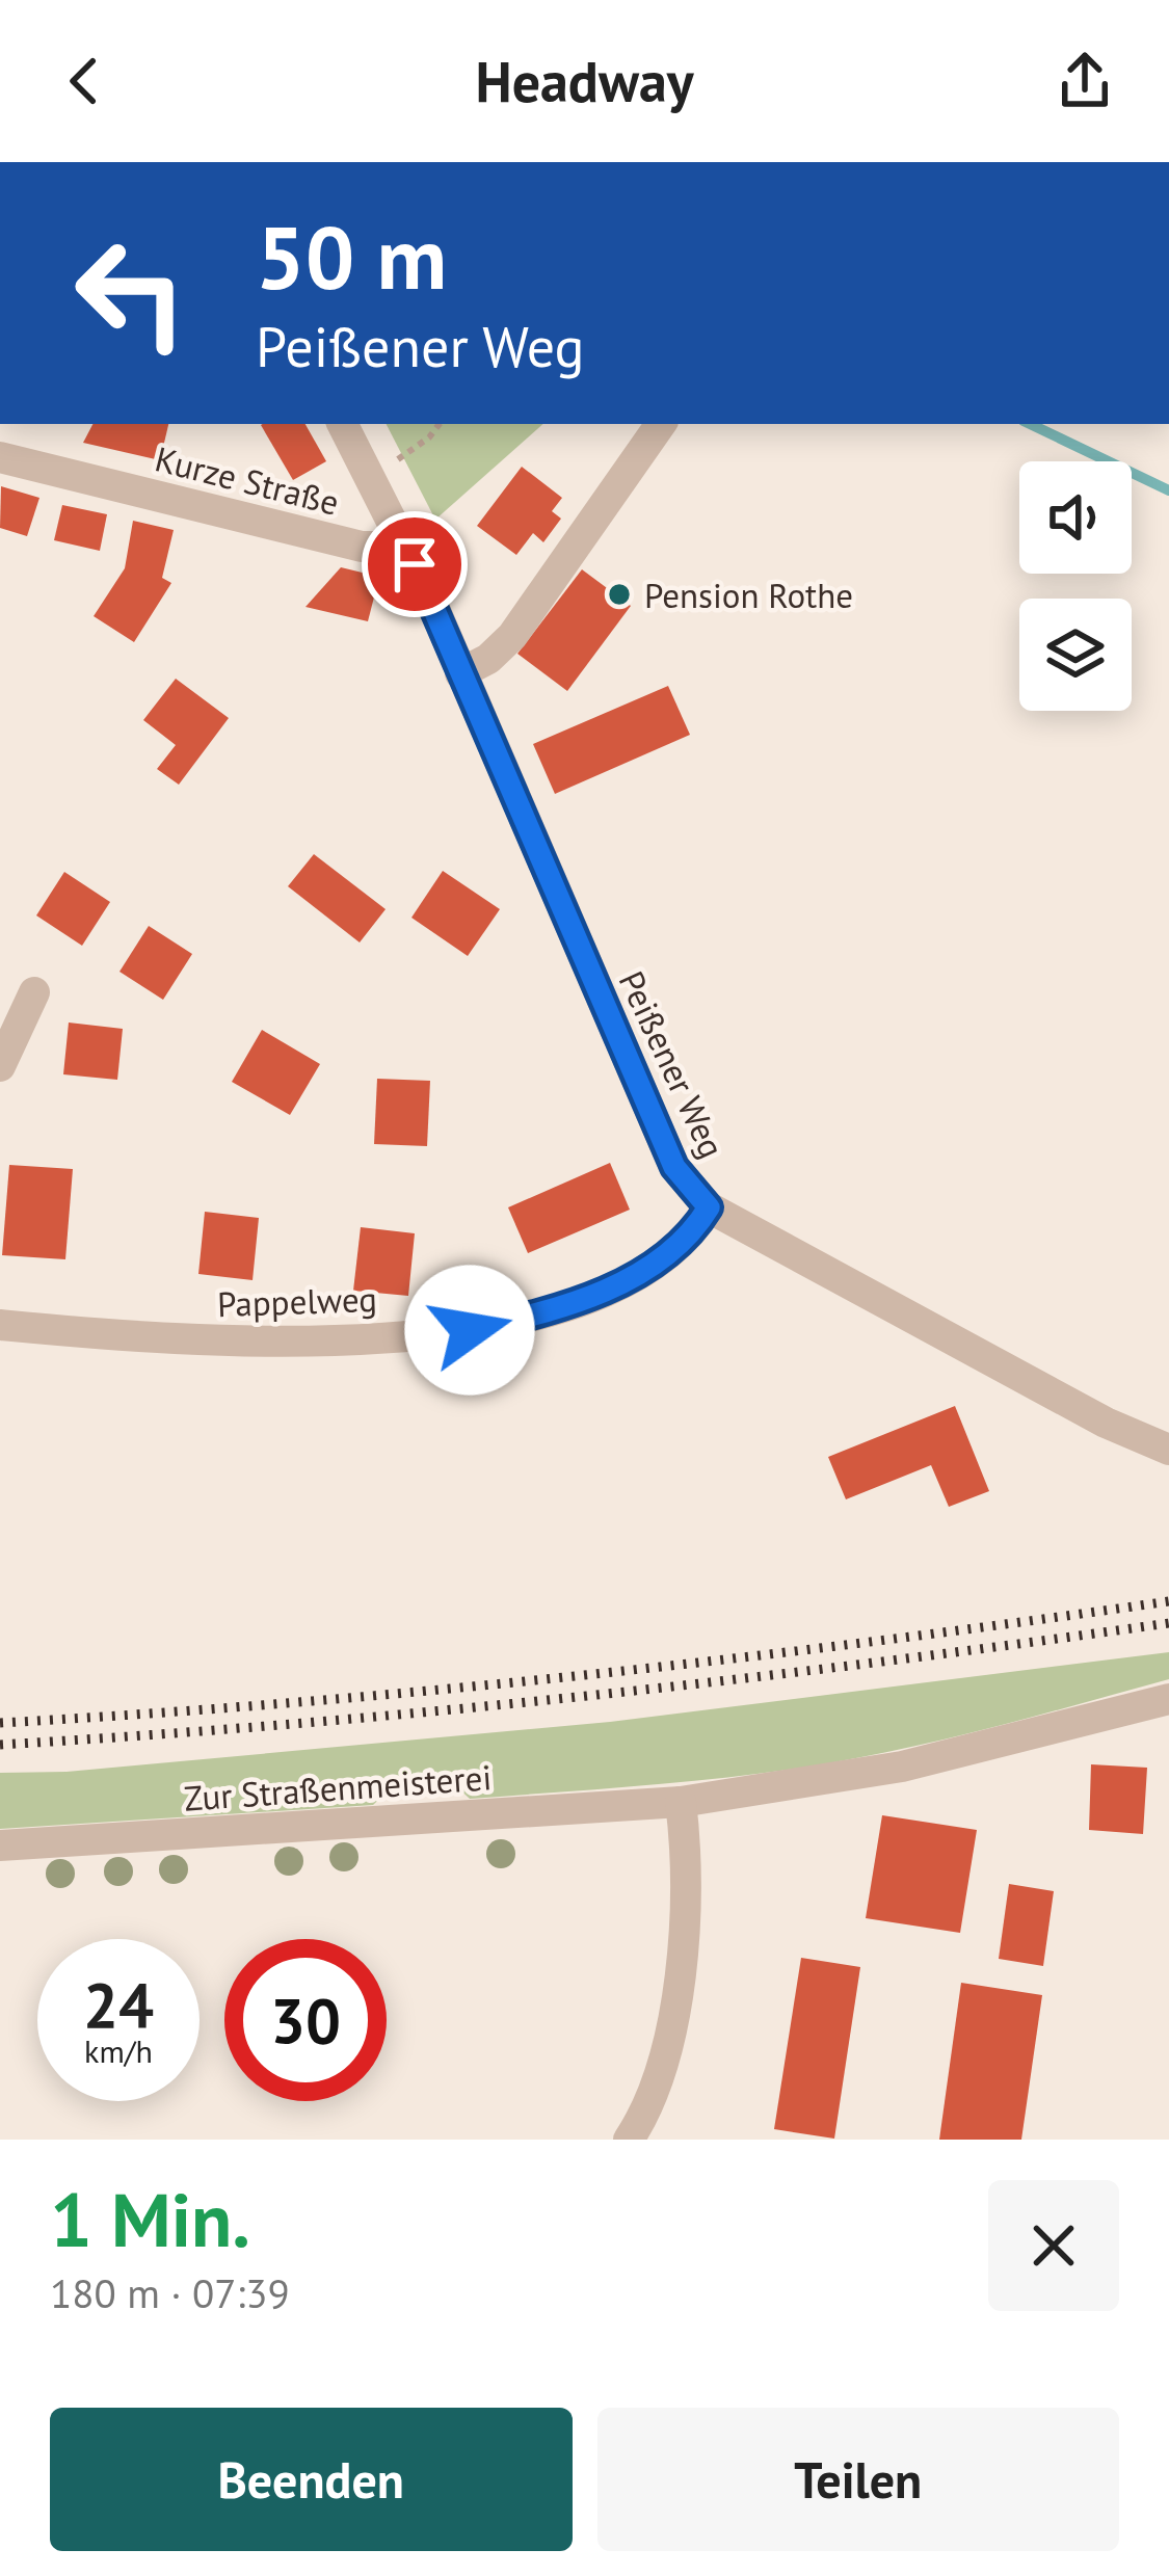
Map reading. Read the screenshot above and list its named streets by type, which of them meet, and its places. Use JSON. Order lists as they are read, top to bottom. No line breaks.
{"streets":{"street":["Kurze Straße","Peißener Weg","Pappelweg","Zur Straßenmeisterei"]},"crossings":[["Kurze Straße","Peißener Weg"],["Peißener Weg","Pappelweg"]],"places":["Pension Rothe"],"page":{"header":"Headway","turn":["50 m","Peißener Weg"],"speed":"24 km/h","limit":"30","heading":["1 Min.","180 m · 07:39"],"buttons":["Beenden","Teilen"]}}
